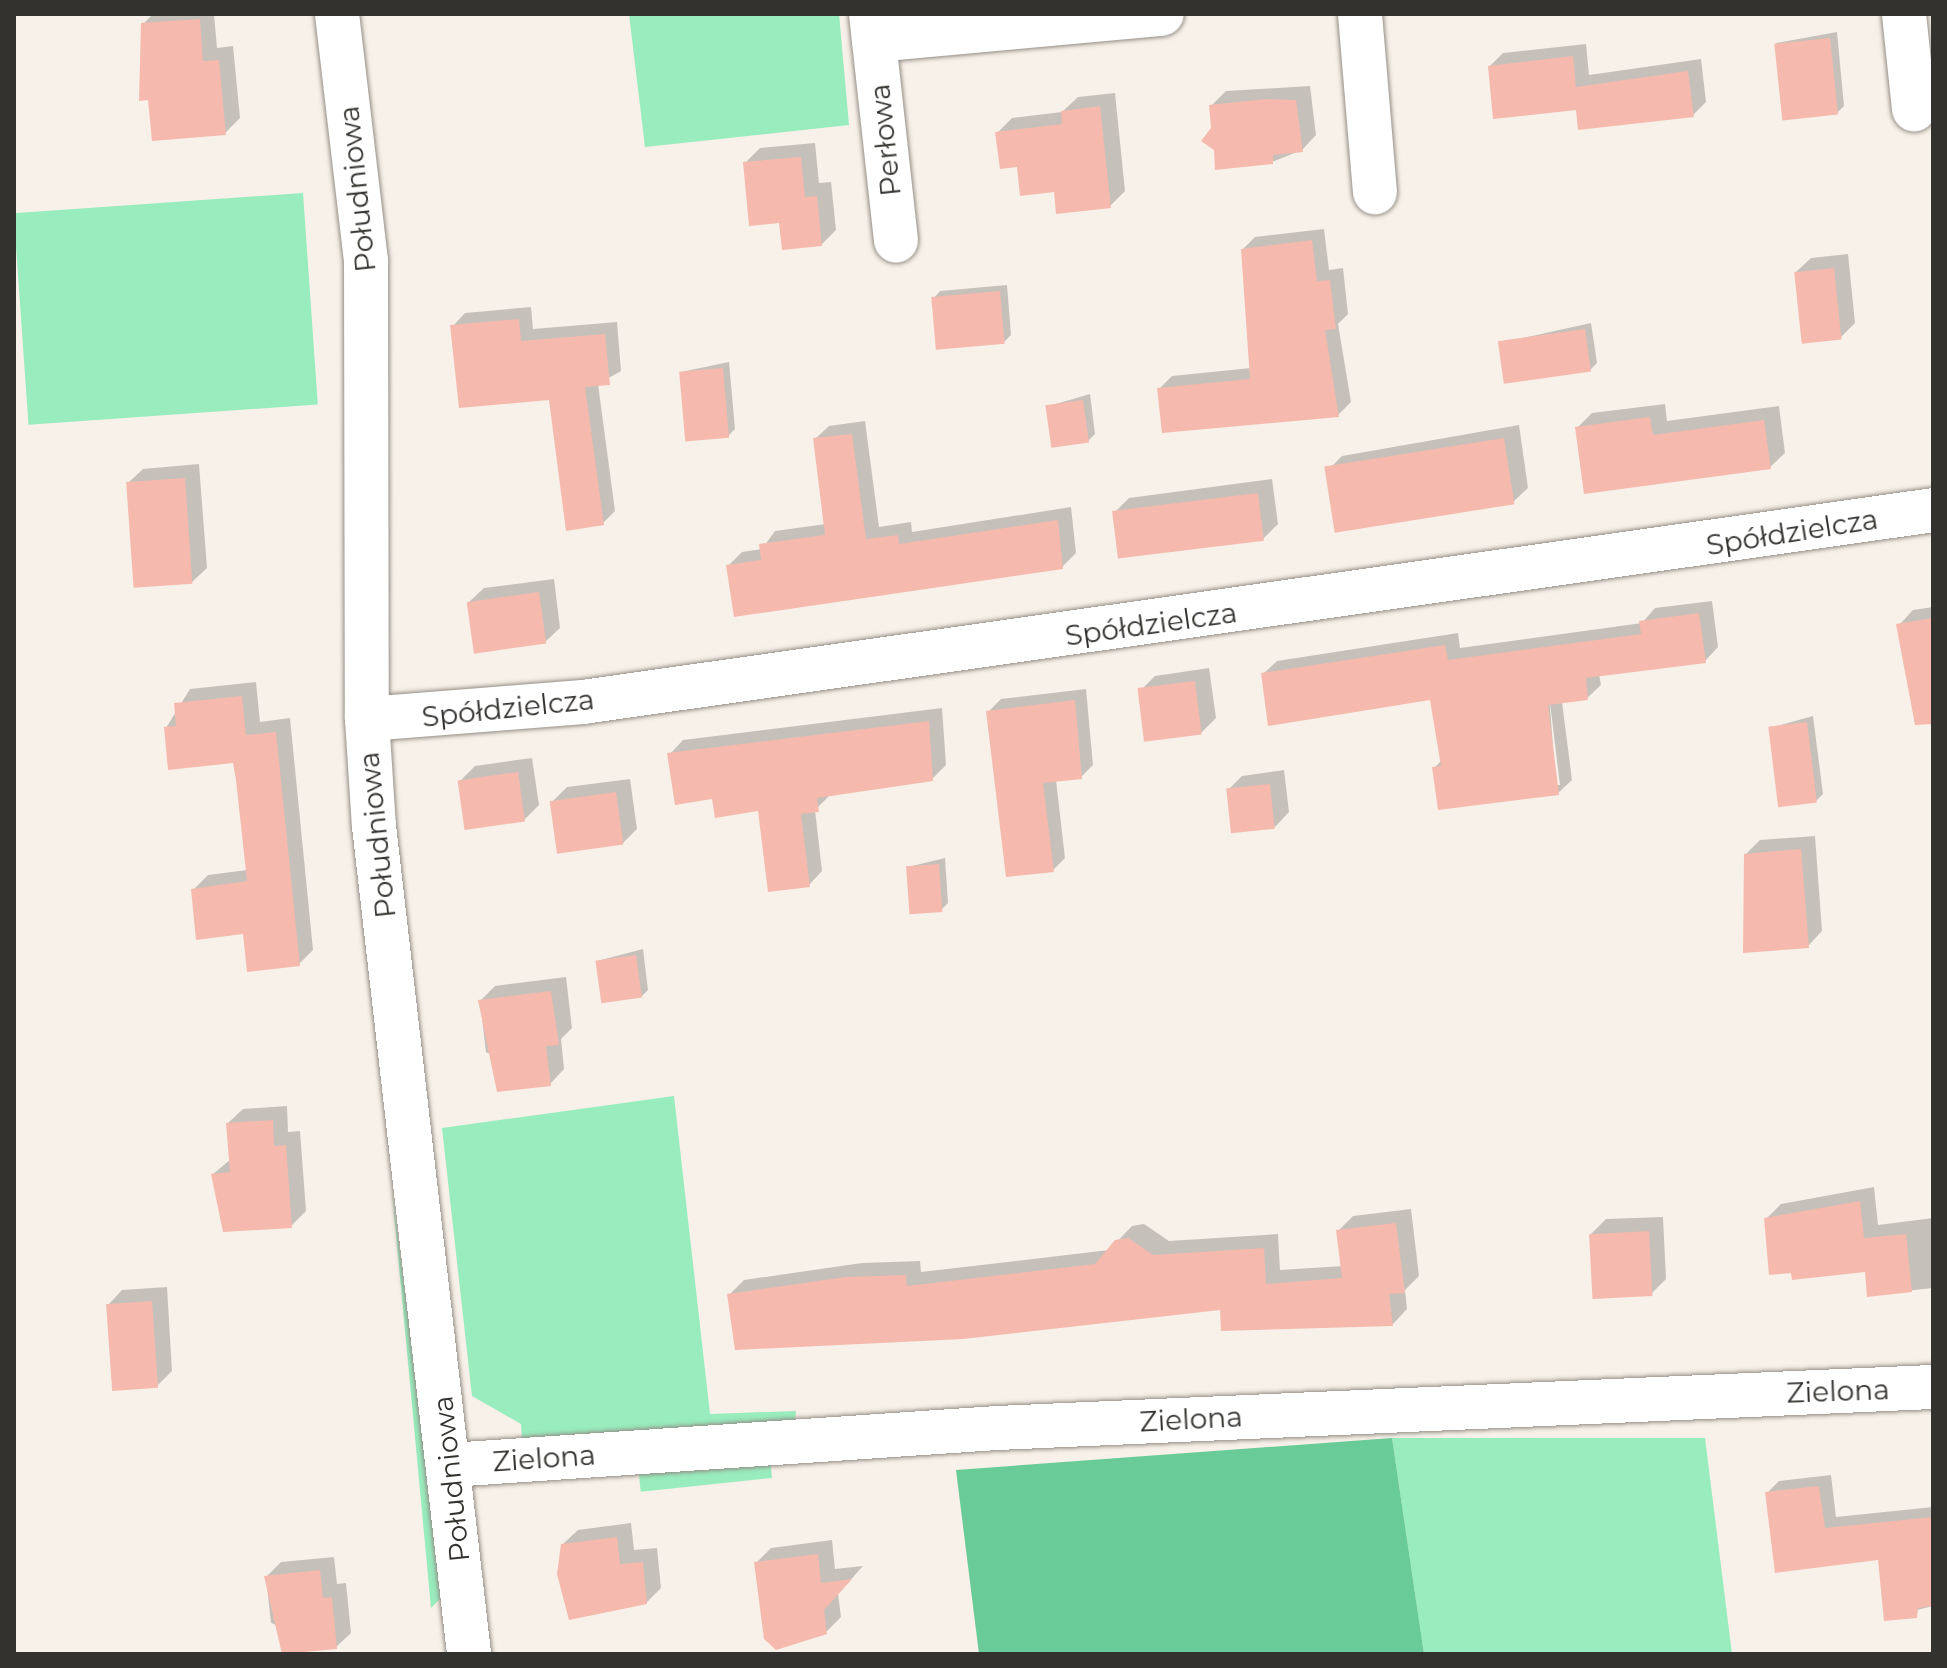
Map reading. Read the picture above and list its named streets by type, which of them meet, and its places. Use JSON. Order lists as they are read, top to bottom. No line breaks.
{"streets":{"street":["Perłowa","Południowa","Spółdzielcza","Zielona"]},"crossings":[["Południowa","Spółdzielcza"],["Południowa","Zielona"]]}
